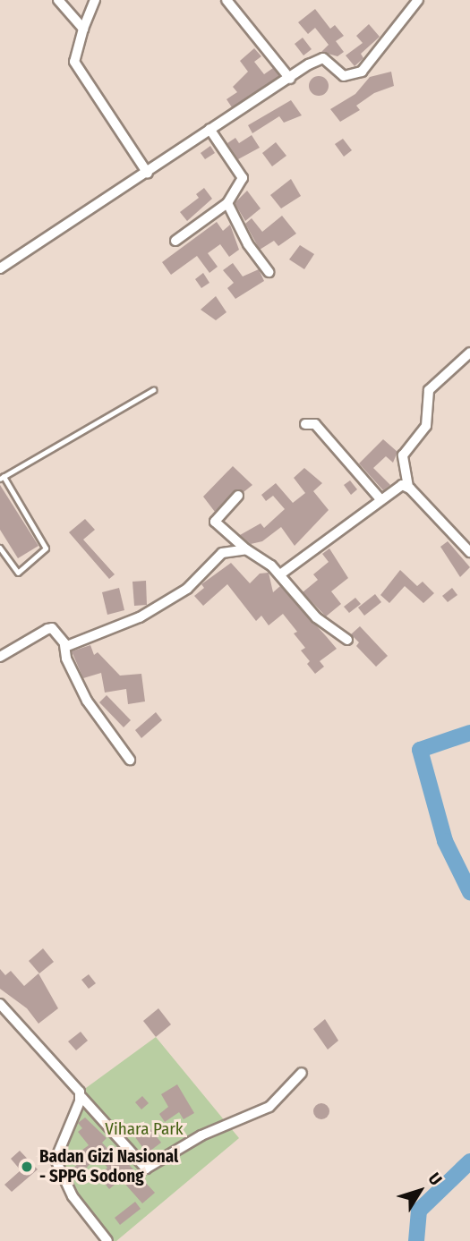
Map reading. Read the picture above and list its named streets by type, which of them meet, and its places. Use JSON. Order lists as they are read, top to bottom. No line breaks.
{"parks":["Vihara Park"],"places":["Badan Gizi Nasional - SPPG Sodong"],"north":"top right"}
